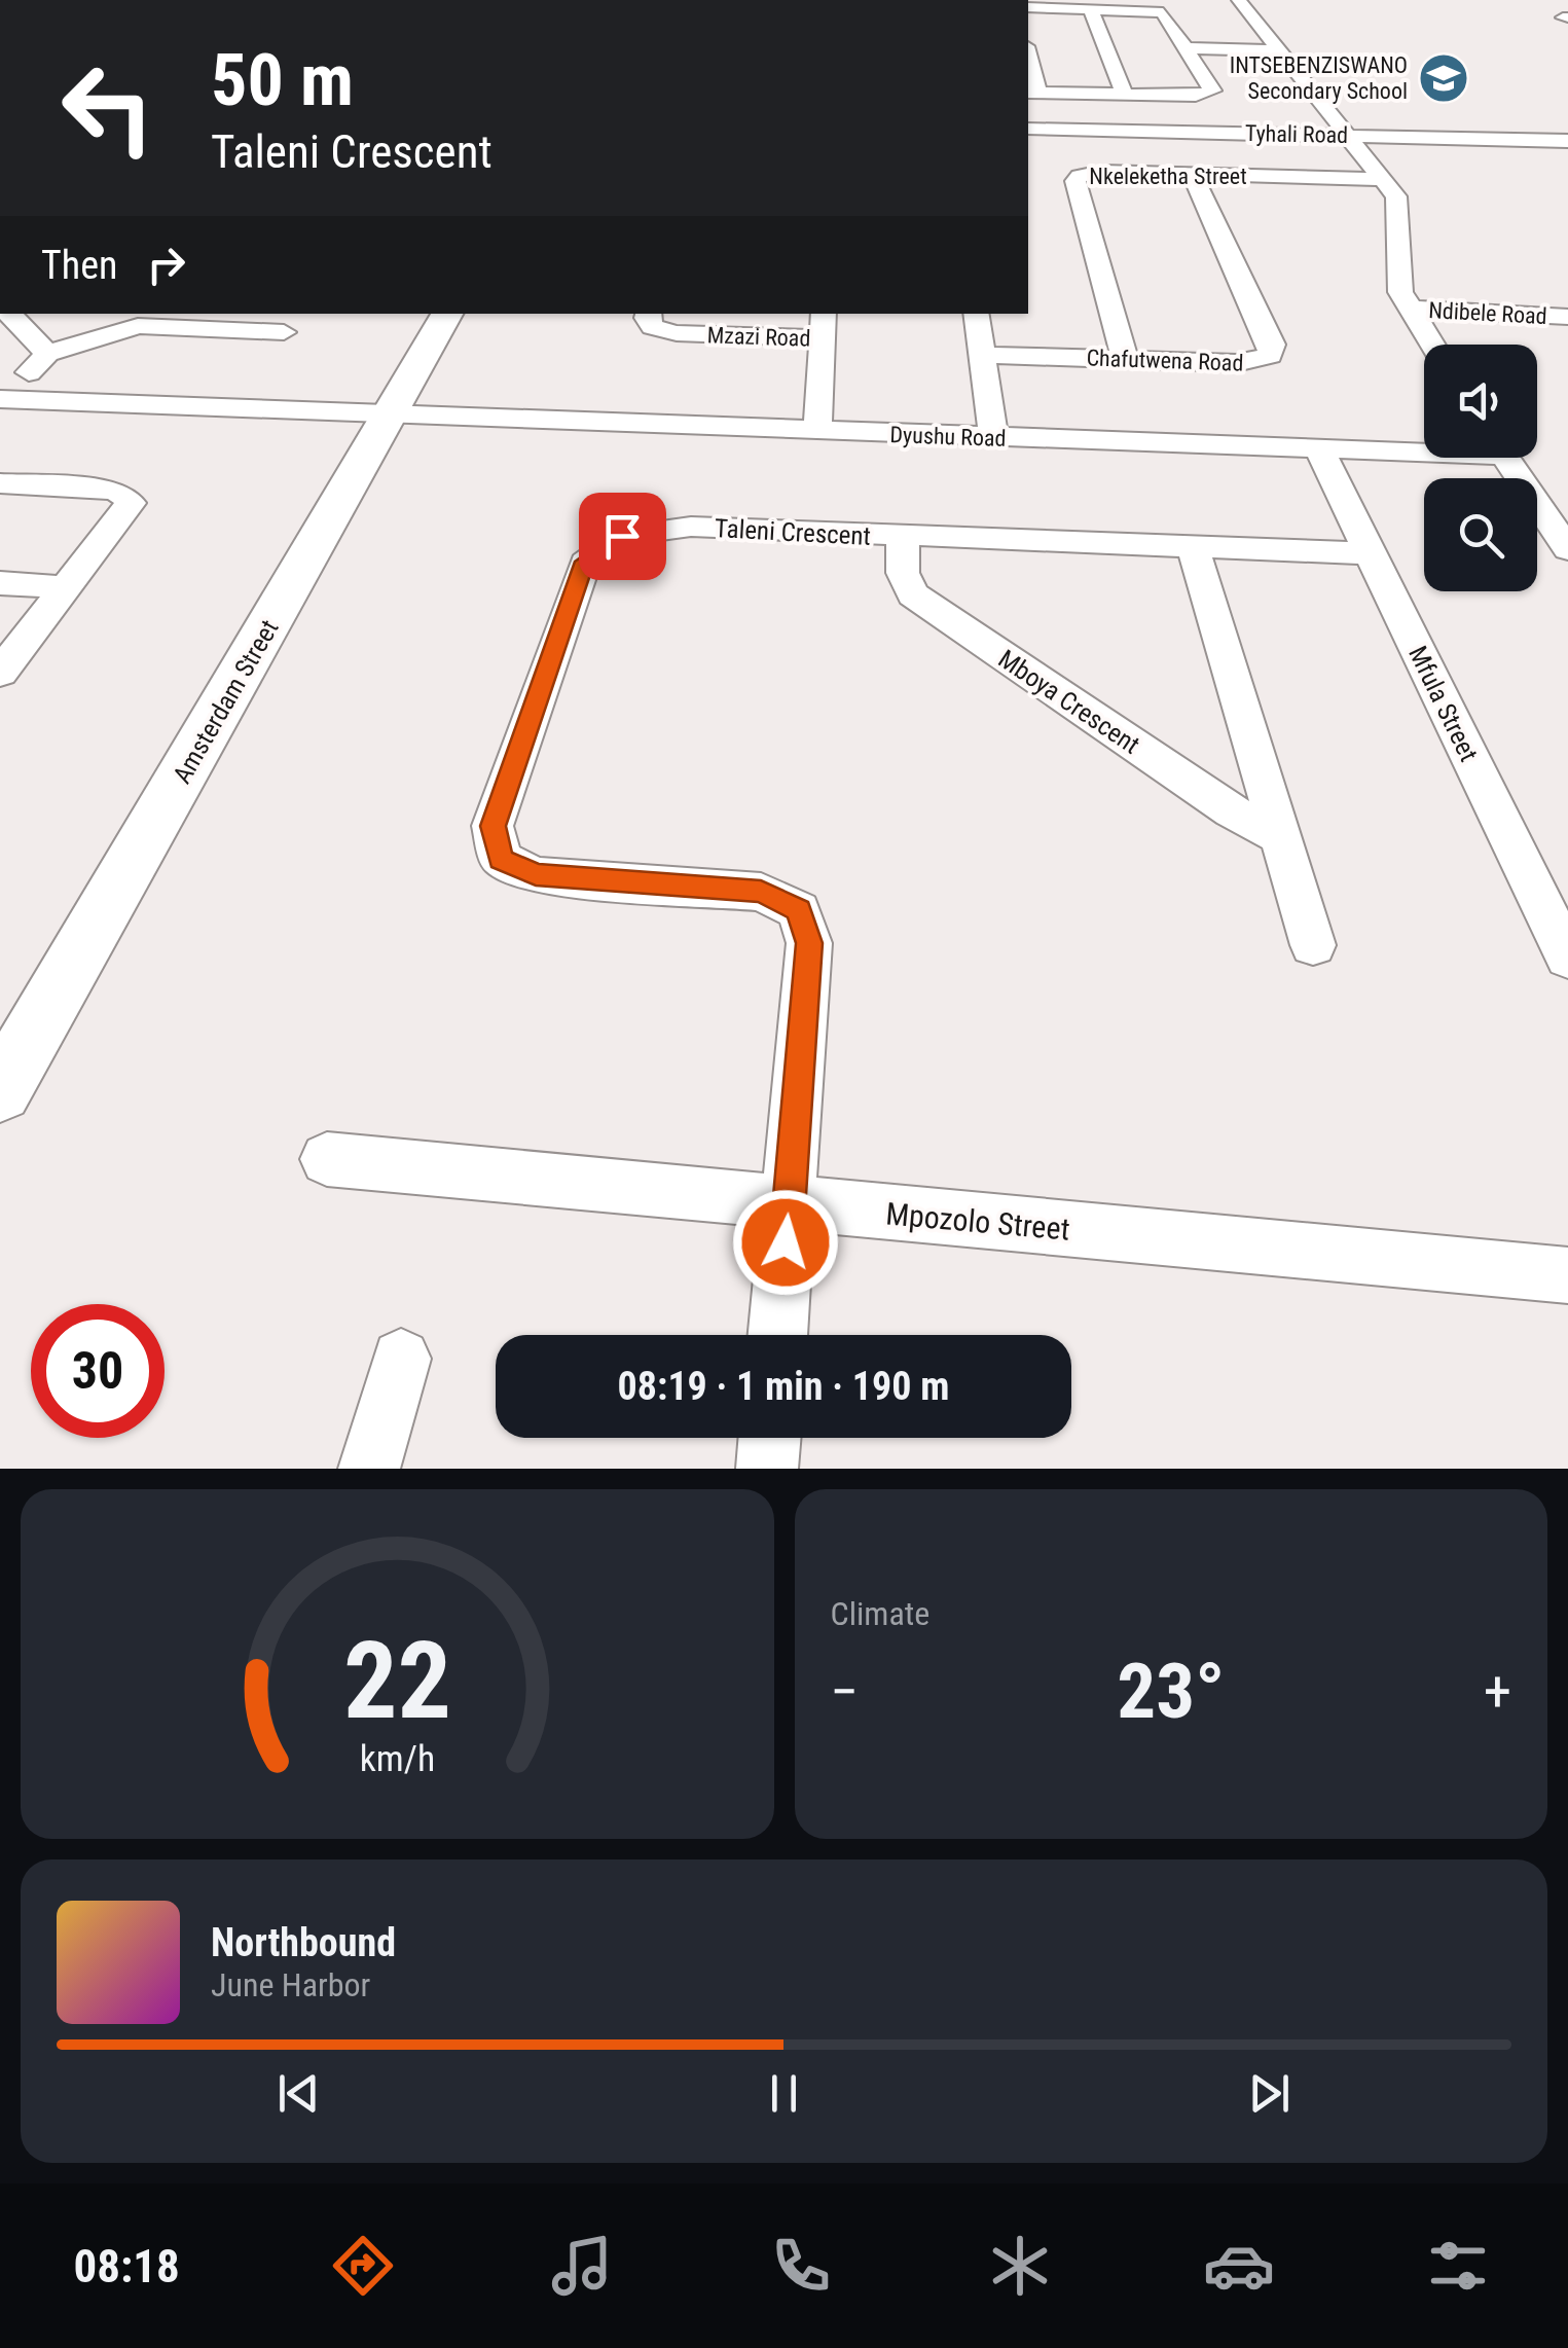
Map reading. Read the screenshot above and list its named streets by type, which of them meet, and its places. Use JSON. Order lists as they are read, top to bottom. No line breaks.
{"streets":{"street":["Tyhali Road","Nkeleketha Street","Ndibele Road","Mzazi Road","Chafutwena Road","Dyushu Road","Taleni Crescent","Amsterdam Street","Mboya Crescent","Mfula Street","Mpozolo Street"]},"crossings":[["Nkeleketha Street","Chafutwena Road"],["Dyushu Road","Amsterdam Street"],["Dyushu Road","Mfula Street"],["Taleni Crescent","Mboya Crescent"],["Taleni Crescent","Mfula Street"],["Taleni Crescent","Mpozolo Street"]],"places":{"school or university":["INTSEBENZISWANO Secondary School"]},"page":{"turn":["50 m","Taleni Crescent"],"then":"Then","limit":"30","trip":"08:19 · 1 min · 190 m","tile":"Climate","heat":["−","23°","+"],"song":["Northbound","June Harbor"],"tabs":"08:18","gauge":["22","km/h"]}}
